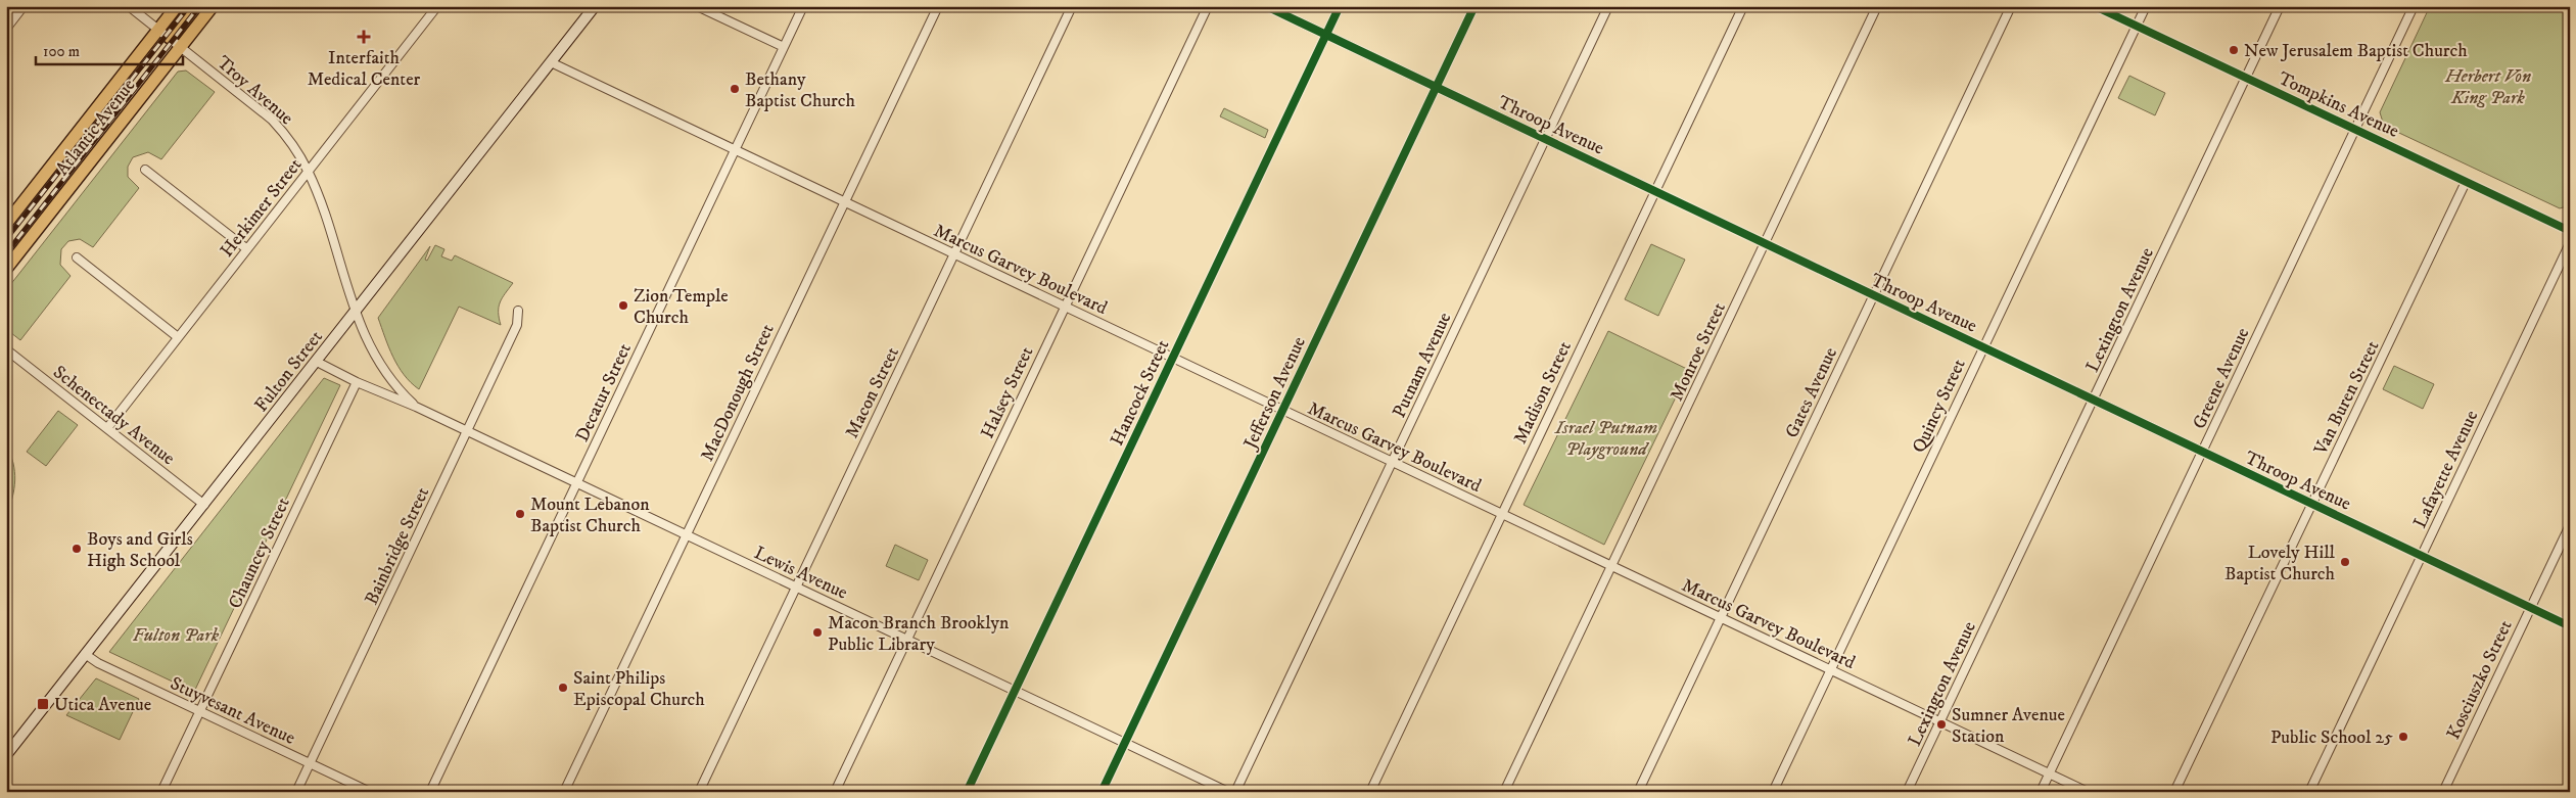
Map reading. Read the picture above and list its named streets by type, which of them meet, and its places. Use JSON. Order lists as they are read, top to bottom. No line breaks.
{"streets":{"main road":["Atlantic Avenue","Fulton Street"],"street":["Troy Avenue","Tompkins Avenue","Throop Avenue","Herkimer Street","Marcus Garvey Boulevard","Lexington Avenue","Monroe Street","Putnam Avenue","Greene Avenue","Decatur Street","MacDonough Street","Macon Street","Halsey Street","Hancock Street","Jefferson Avenue","Madison Street","Gates Avenue","Van Buren Street","Quincy Street","Schenectady Avenue","Lafayette Avenue","Bainbridge Street","Chauncey Street","Lewis Avenue","Kosciuszko Street","Stuyvesant Avenue"]},"crossings":[["Troy Avenue","Atlantic Avenue"],["Troy Avenue","Herkimer Street"],["Troy Avenue","Fulton Street"],["Troy Avenue","Lewis Avenue"],["Tompkins Avenue","Lexington Avenue"],["Tompkins Avenue","Greene Avenue"],["Tompkins Avenue","Van Buren Street"],["Tompkins Avenue","Quincy Street"],["Throop Avenue","Lexington Avenue"],["Throop Avenue","Monroe Street"],["Throop Avenue","Putnam Avenue"],["Throop Avenue","Greene Avenue"],["Throop Avenue","Hancock Street"],["Throop Avenue","Jefferson Avenue"],["Throop Avenue","Madison Street"],["Throop Avenue","Gates Avenue"],["Throop Avenue","Van Buren Street"],["Throop Avenue","Quincy Street"],["Throop Avenue","Lafayette Avenue"],["Throop Avenue","Kosciuszko Street"],["Herkimer Street","Schenectady Avenue"],["Marcus Garvey Boulevard","Lexington Avenue"],["Marcus Garvey Boulevard","Monroe Street"],["Marcus Garvey Boulevard","Putnam Avenue"],["Marcus Garvey Boulevard","Fulton Street"],["Marcus Garvey Boulevard","Greene Avenue"],["Marcus Garvey Boulevard","Decatur Street"],["Marcus Garvey Boulevard","MacDonough Street"],["Marcus Garvey Boulevard","Macon Street"],["Marcus Garvey Boulevard","Halsey Street"],["Marcus Garvey Boulevard","Hancock Street"],["Marcus Garvey Boulevard","Jefferson Avenue"],["Marcus Garvey Boulevard","Madison Street"],["Marcus Garvey Boulevard","Gates Avenue"],["Marcus Garvey Boulevard","Quincy Street"],["Fulton Street","Schenectady Avenue"],["Fulton Street","Lewis Avenue"],["Fulton Street","Stuyvesant Avenue"],["Decatur Street","Lewis Avenue"],["MacDonough Street","Lewis Avenue"],["Macon Street","Lewis Avenue"],["Halsey Street","Lewis Avenue"],["Hancock Street","Lewis Avenue"],["Jefferson Avenue","Lewis Avenue"],["Bainbridge Street","Lewis Avenue"],["Bainbridge Street","Stuyvesant Avenue"],["Chauncey Street","Lewis Avenue"],["Chauncey Street","Stuyvesant Avenue"]],"parks":["Herbert Von King Park","Israel Putnam Playground","Fulton Park"],"places":{"health":["Interfaith Medical Center"],"other":["New Jerusalem Baptist Church","Bethany Baptist Church","Zion Temple Church","Mount Lebanon Baptist Church","Boys and Girls High School","Lovely Hill Baptist Church","Macon Branch Brooklyn Public Library","Saint Philips Episcopal Church","Sumner Avenue Station","Public School 25"],"transit":["Utica Avenue"]},"scale_bar":"100 m"}
